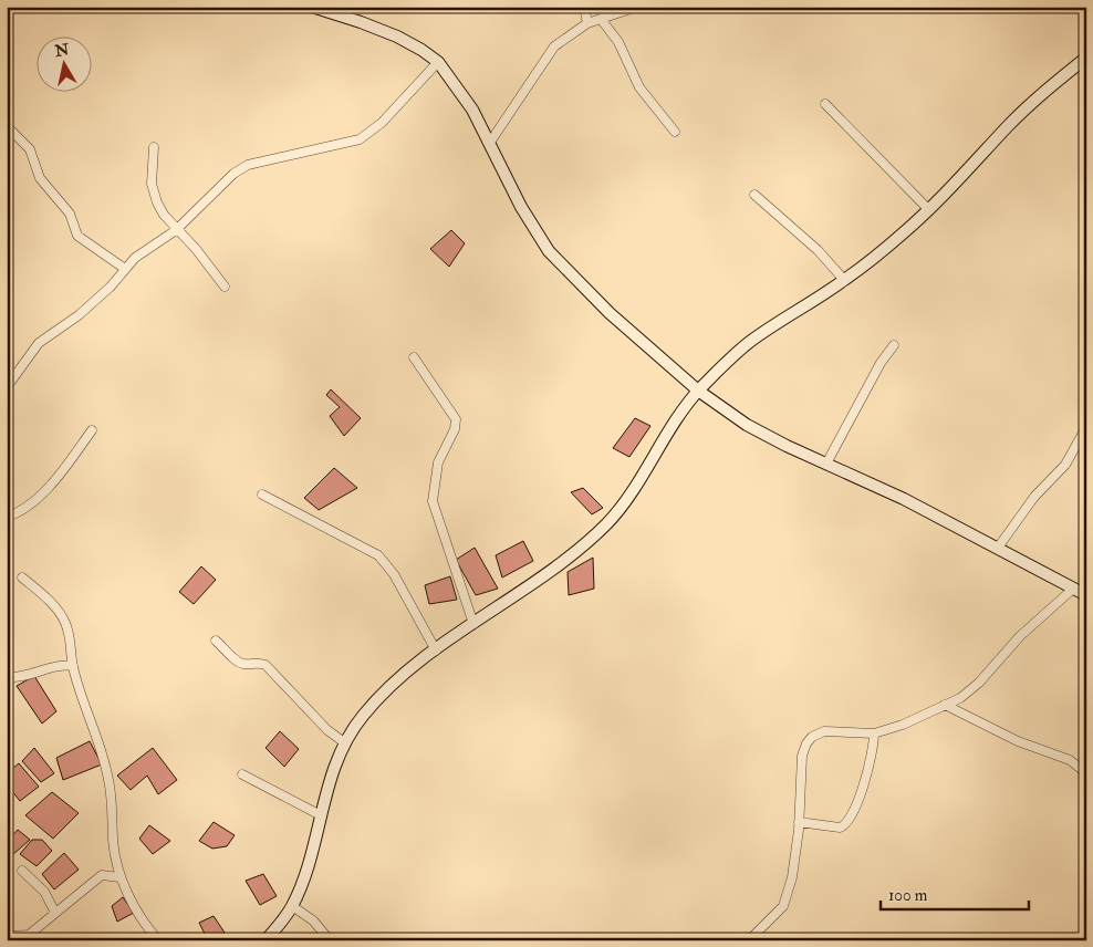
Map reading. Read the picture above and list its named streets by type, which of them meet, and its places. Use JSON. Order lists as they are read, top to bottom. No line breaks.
{"scale_bar":"100 m","north":"top"}
